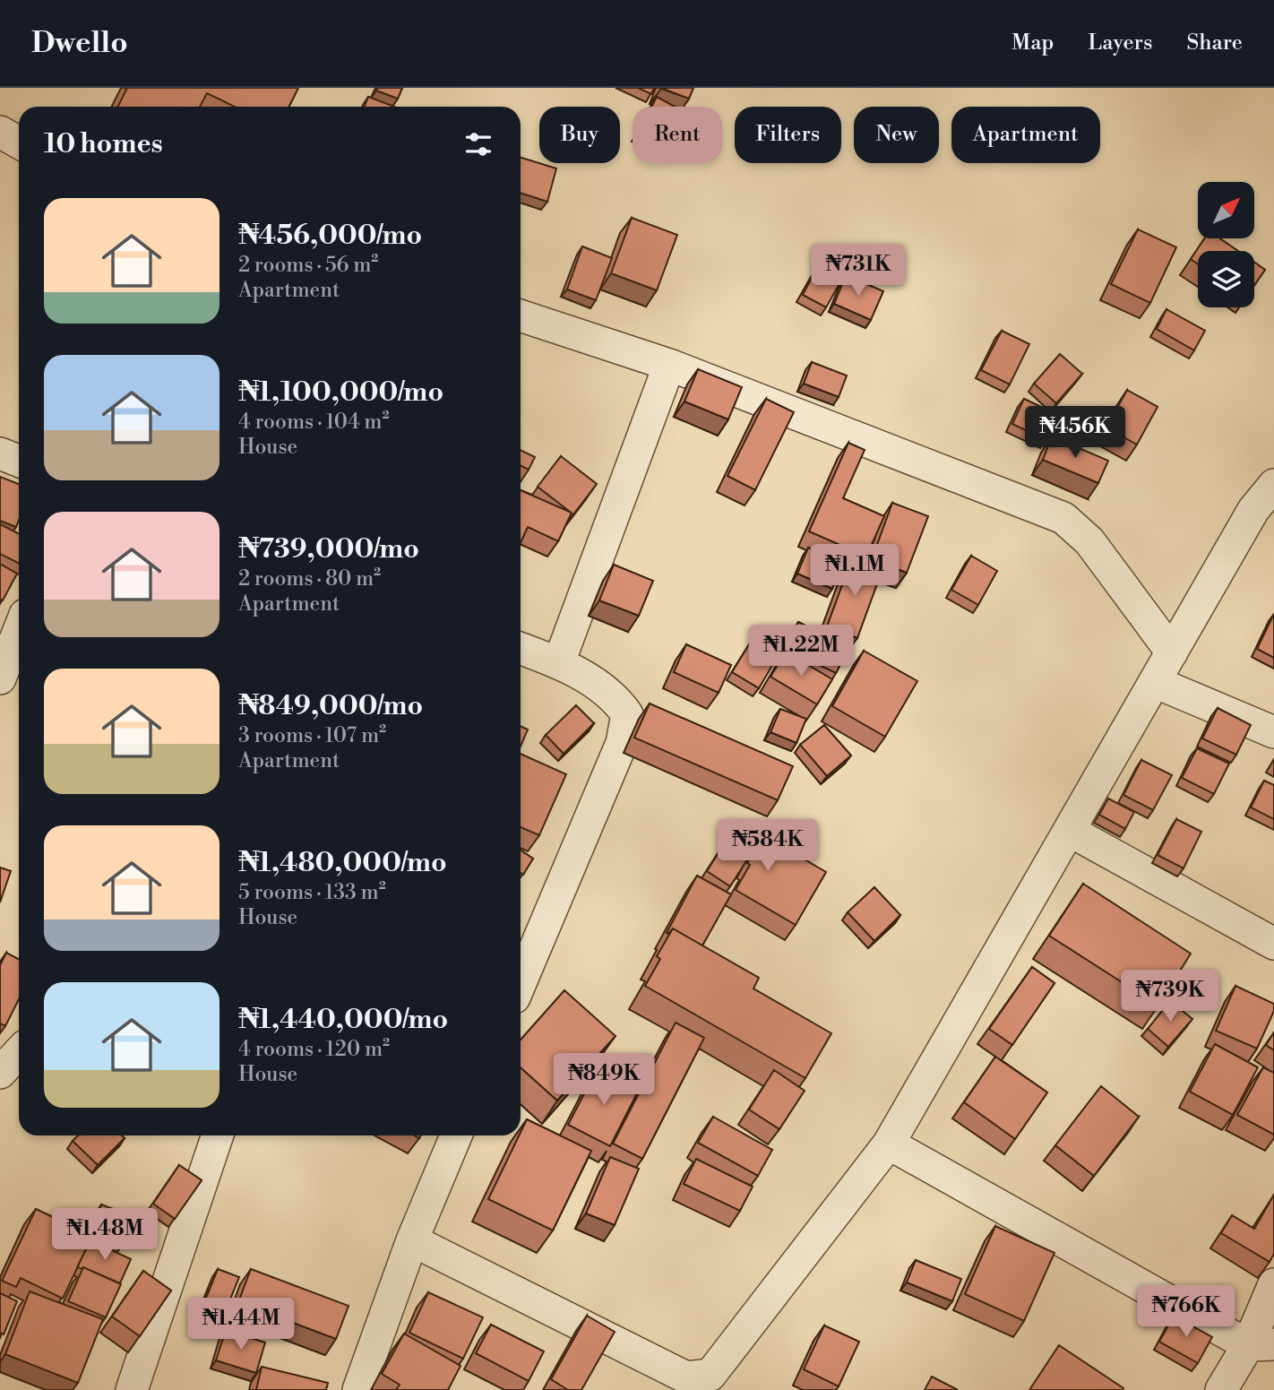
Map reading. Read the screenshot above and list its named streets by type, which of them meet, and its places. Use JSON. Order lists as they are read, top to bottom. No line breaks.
{"north":"top right","page":{"header":"Dwello","nav":["Map","Layers","Share"],"chip":["Buy","Rent","Filters","New","Apartment"],"heading":"10 homes","list":[{"name":"₦456,000/mo","note":"2 rooms · 56 m² · Apartment"},{"name":"₦1,100,000/mo","note":"4 rooms · 104 m² · House"},{"name":"₦739,000/mo","note":"2 rooms · 80 m² · Apartment"},{"name":"₦849,000/mo","note":"3 rooms · 107 m² · Apartment"},{"name":"₦1,480,000/mo","note":"5 rooms · 133 m² · House"},{"name":"₦1,440,000/mo","note":"4 rooms · 120 m² · House"}],"price":["₦731K","₦456K","₦1.1M","₦1.22M","₦584K","₦739K","₦849K","₦1.48M","₦766K","₦1.44M"]}}
